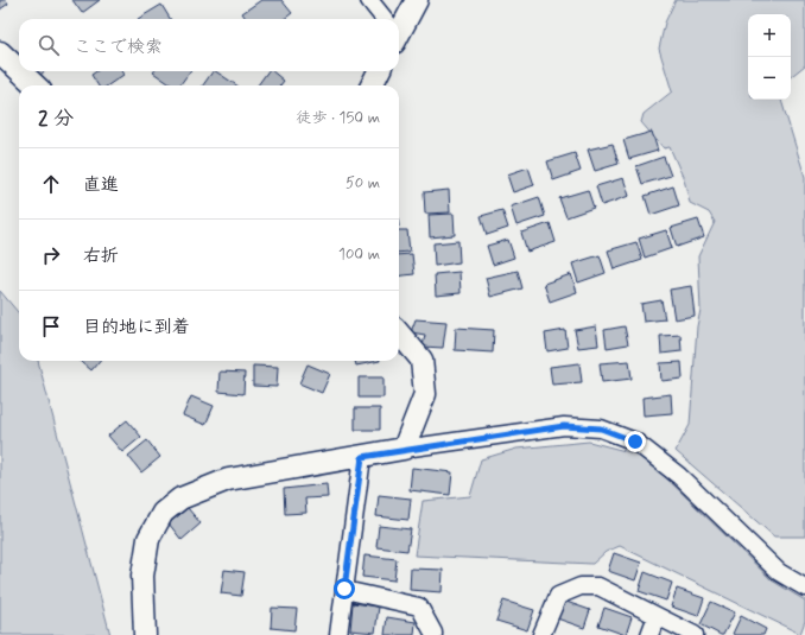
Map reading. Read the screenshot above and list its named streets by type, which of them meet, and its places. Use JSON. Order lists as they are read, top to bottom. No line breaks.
{"page":{"map_buttons":["+","−"],"search":"ここで検索","heading":["2 分","徒歩 · 150 m"],"list":[["直進","50 m"],["右折","100 m"],"目的地に到着"]}}
